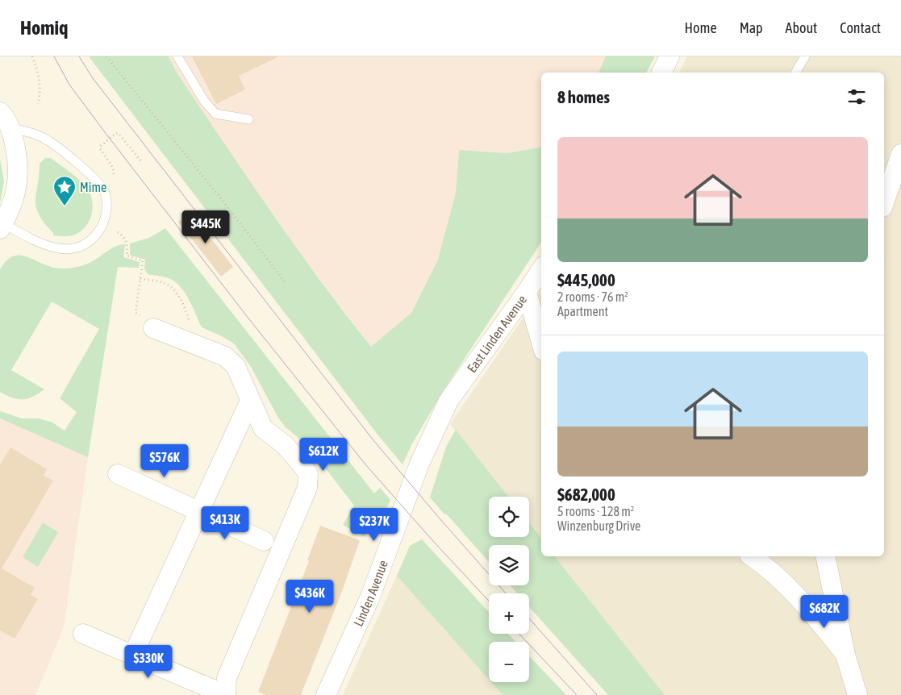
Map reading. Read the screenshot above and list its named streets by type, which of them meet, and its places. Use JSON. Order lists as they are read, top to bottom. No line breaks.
{"streets":{"street":["East Linden Avenue","Linden Avenue"]},"crossings":[["East Linden Avenue","Linden Avenue"]],"places":{"place":["Mime"]},"page":{"header":"Homiq","nav":["Home","Map","About","Contact"],"heading":"8 homes","list":[{"name":"$445,000","note":"2 rooms · 76 m² · Apartment"},{"name":"$682,000","note":"5 rooms · 128 m² · Winzenburg Drive"}],"price":["$445K","$612K","$576K","$413K","$237K","$436K","$682K","$330K"],"map_buttons":["+","−"]}}
